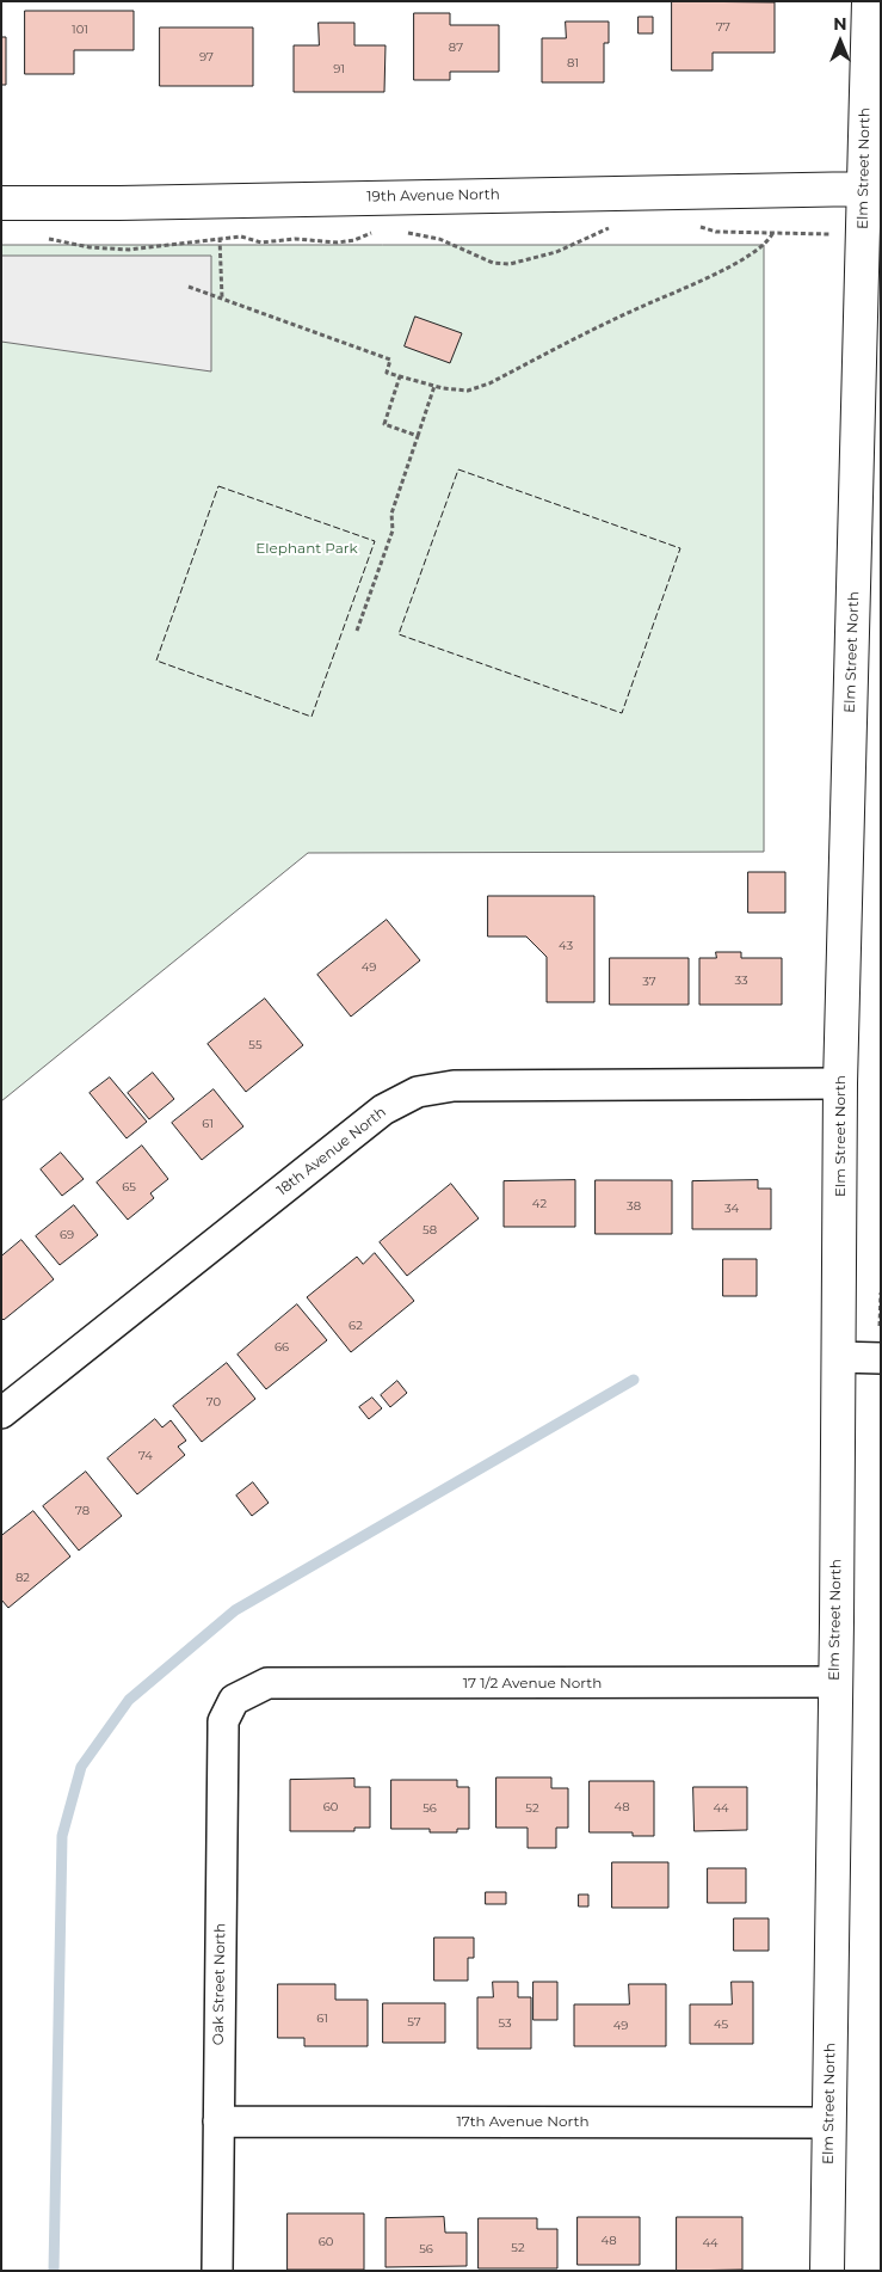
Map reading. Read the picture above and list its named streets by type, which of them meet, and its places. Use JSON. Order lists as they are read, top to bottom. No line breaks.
{"streets":{"street":["Elm Street North","19th Avenue North","18th Avenue North","17 1/2 Avenue North","Oak Street North","17th Avenue North"]},"crossings":[["Elm Street North","19th Avenue North"],["Elm Street North","18th Avenue North"],["Elm Street North","17 1/2 Avenue North"],["Elm Street North","17th Avenue North"],["17 1/2 Avenue North","Oak Street North"],["Oak Street North","17th Avenue North"]],"parks":["Elephant Park"],"house_numbers":["77","101","87","97","81","91","43","49","33","37","55","61","65","42","38","34","58","69","62","66","70","74","78","82","60","48","56","52","44","61","57","53","45","49","48","60","44","52","56"],"north":"top"}
